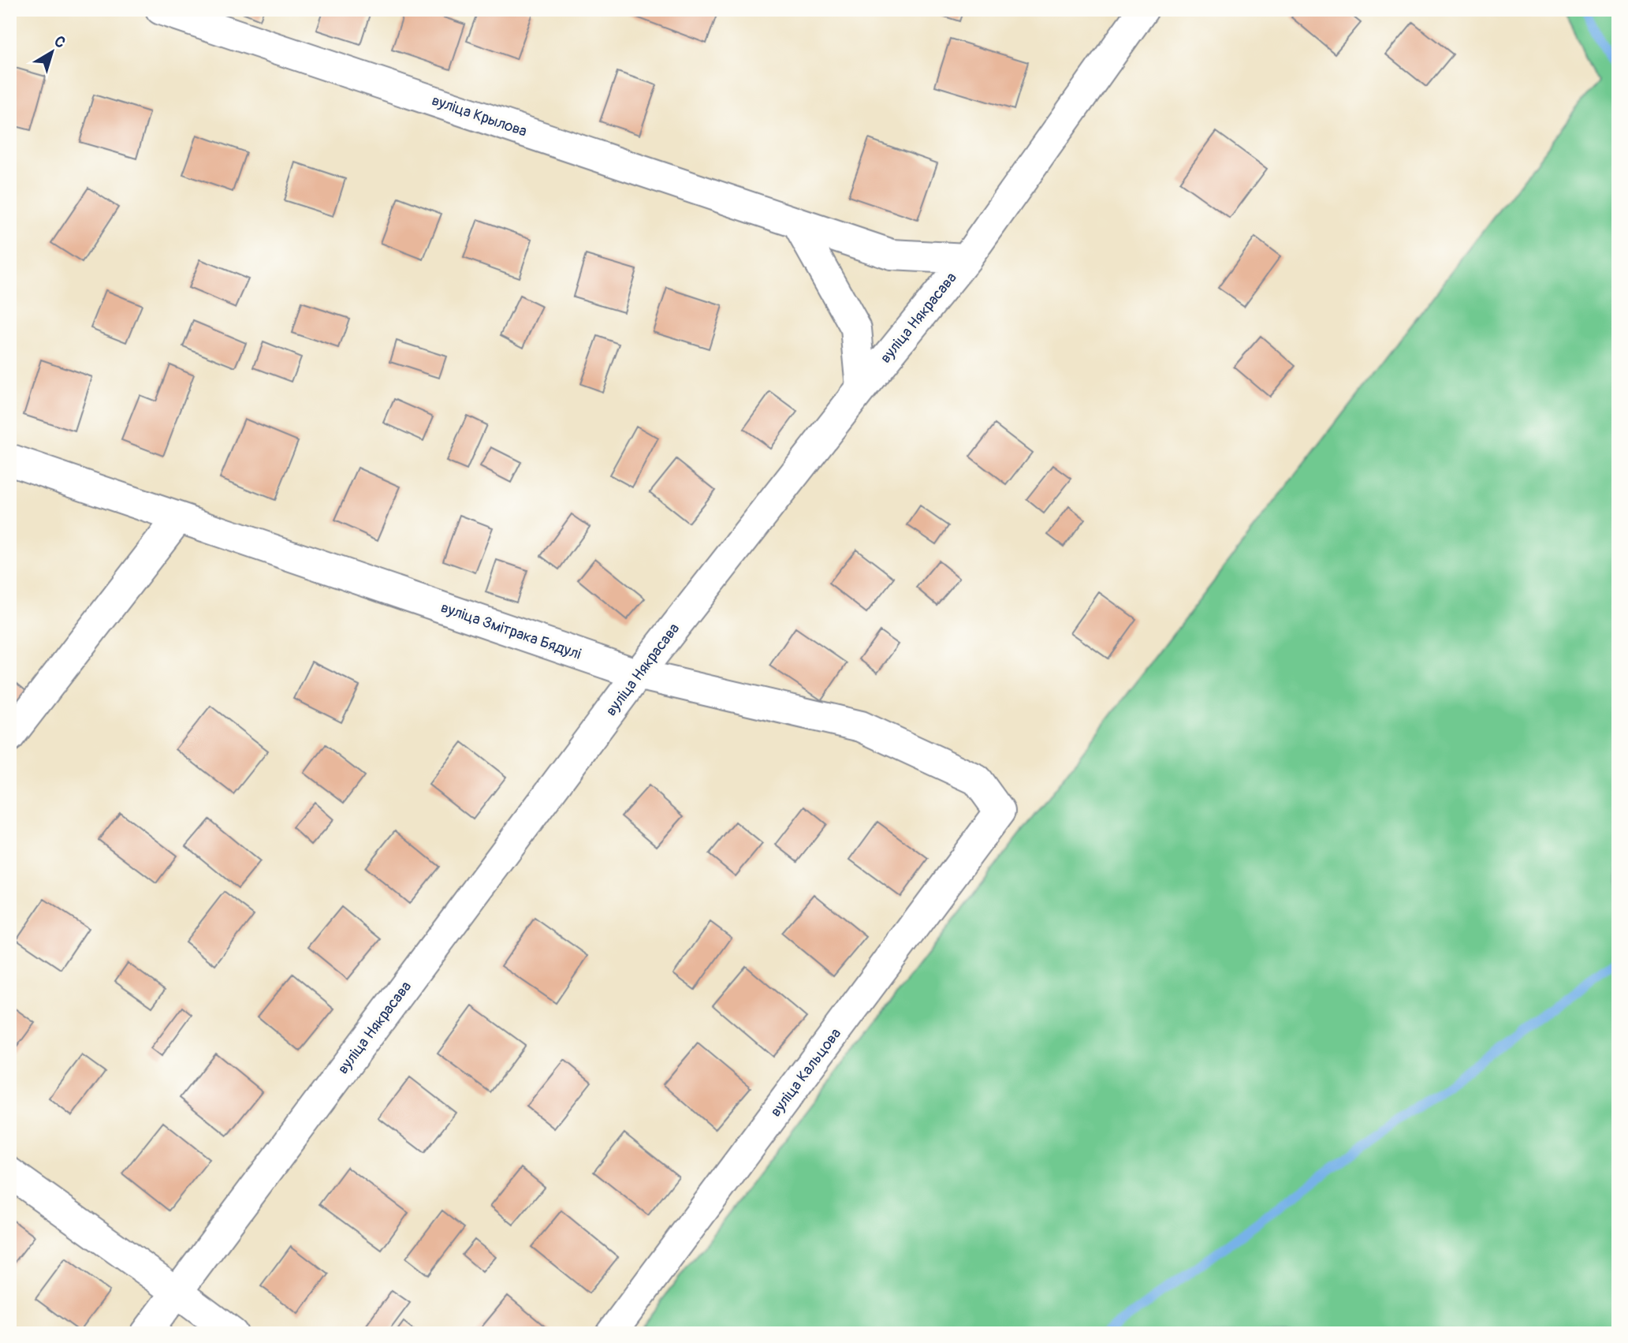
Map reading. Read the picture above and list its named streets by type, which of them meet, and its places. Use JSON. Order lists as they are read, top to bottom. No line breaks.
{"streets":{"street":["вуліца Крылова","вуліца Някрасава","вуліца Змітрака Бядулі","вуліца Кальцова"]},"crossings":[["вуліца Крылова","вуліца Някрасава"],["вуліца Някрасава","вуліца Змітрака Бядулі"],["вуліца Змітрака Бядулі","вуліца Кальцова"]],"north":"top right"}
